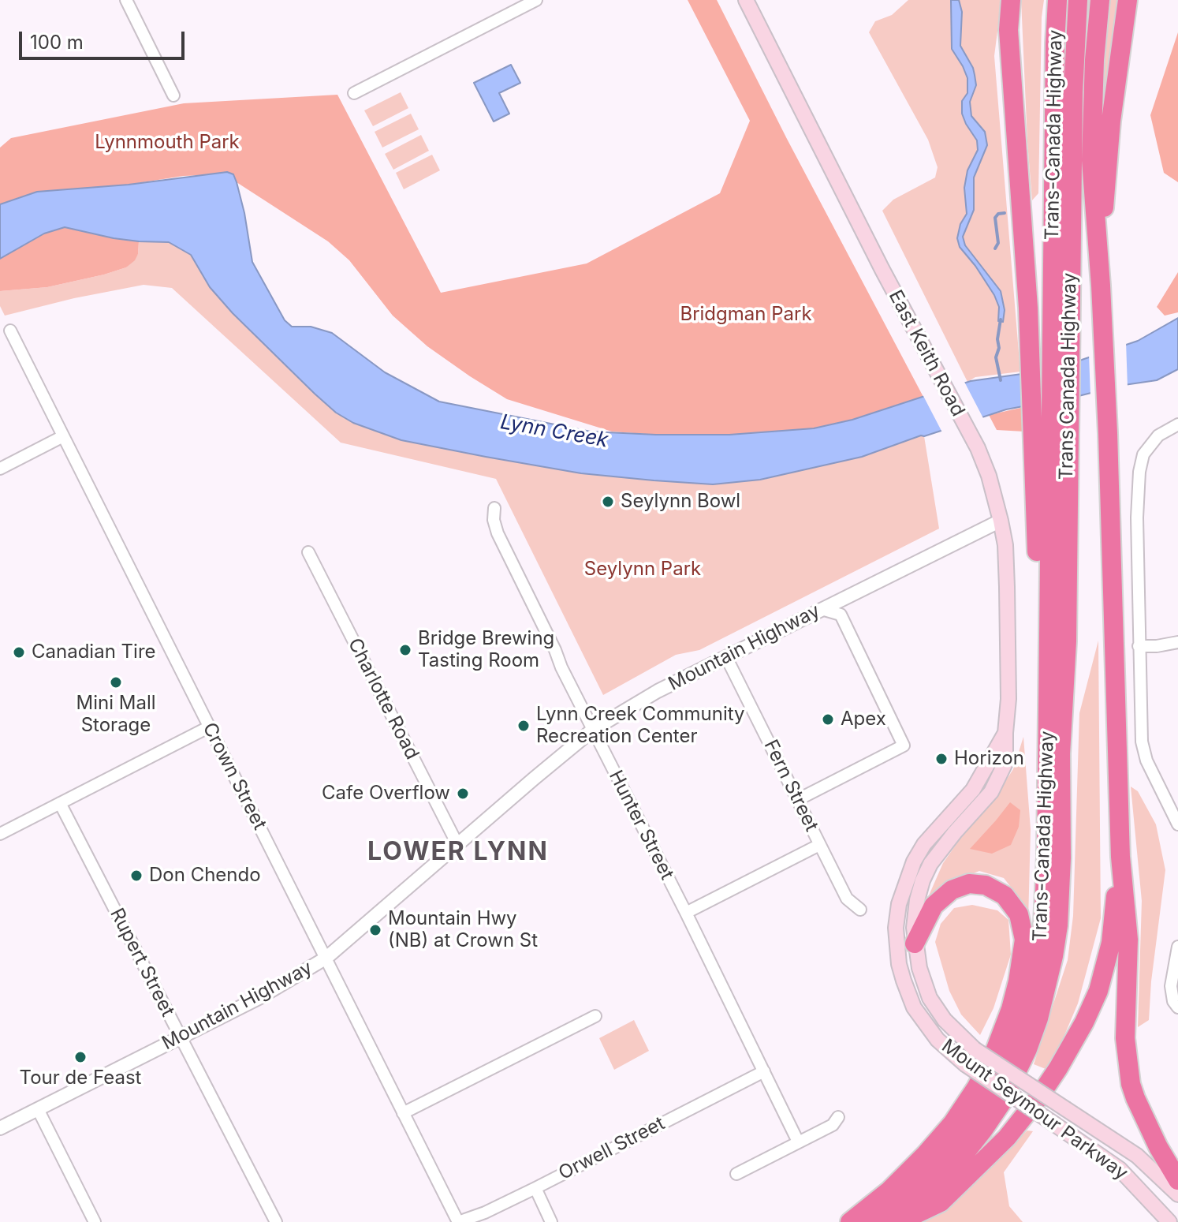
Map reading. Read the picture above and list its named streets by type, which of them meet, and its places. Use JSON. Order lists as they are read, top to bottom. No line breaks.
{"streets":{"highway":["Trans-Canada Highway","Trans Canada Highway"],"main road":["East Keith Road","Mount Seymour Parkway"],"street":["Mountain Highway","Charlotte Road","Crown Street","Fern Street","Hunter Street","Rupert Street","Orwell Street"]},"crossings":[["Trans-Canada Highway","Trans Canada Highway"],["East Keith Road","Mountain Highway"],["East Keith Road","Mount Seymour Parkway"],["Mountain Highway","Charlotte Road"],["Mountain Highway","Crown Street"],["Mountain Highway","Fern Street"],["Mountain Highway","Hunter Street"],["Mountain Highway","Rupert Street"],["Crown Street","Orwell Street"],["Hunter Street","Orwell Street"]],"districts":["LOWER LYNN"],"water":["Lynn Creek"],"parks":["Lynnmouth Park","Bridgman Park","Seylynn Park"],"places":["Seylynn Bowl","Bridge Brewing Tasting Room","Canadian Tire","Mini Mall Storage","Apex","Lynn Creek Community Recreation Center","Horizon","Cafe Overflow","Don Chendo","Mountain Hwy (NB) at Crown St","Tour de Feast"],"scale_bar":"100 m"}
